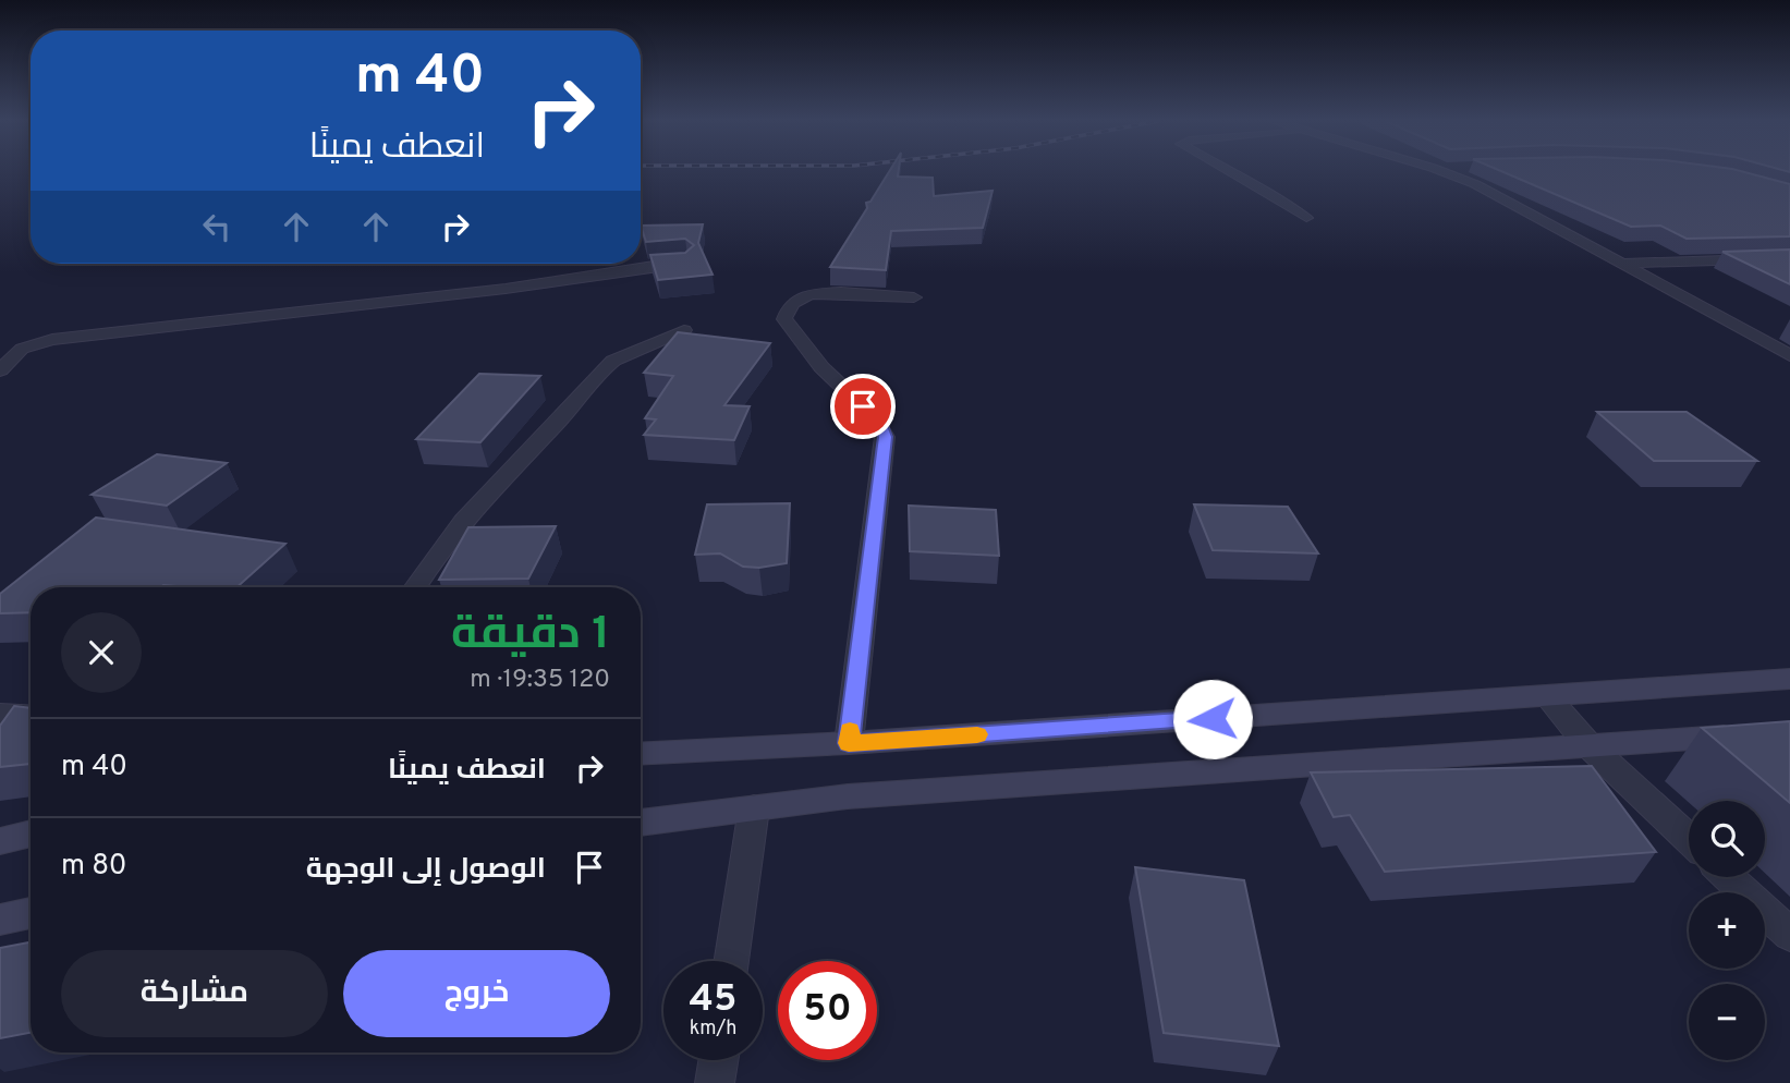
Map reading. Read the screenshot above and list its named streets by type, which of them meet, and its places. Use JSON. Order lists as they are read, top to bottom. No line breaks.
{"page":{"turn":["40 m","انعطف يمينًا"],"heading":["1 دقيقة","120 m · 19:35"],"list":[{"name":"انعطف يمينًا","value":"40 m"},{"name":"الوصول إلى الوجهة","value":"80 m"}],"map_buttons":["+","−"],"buttons":["خروج","مشاركة"],"speed":"45 km/h","limit":"50"}}
